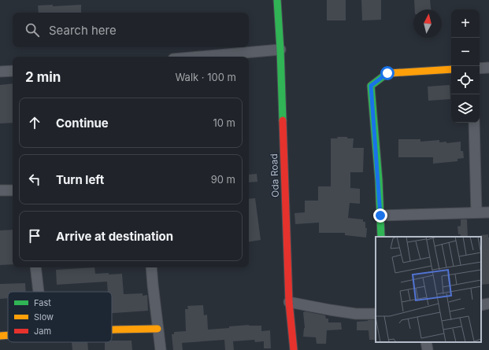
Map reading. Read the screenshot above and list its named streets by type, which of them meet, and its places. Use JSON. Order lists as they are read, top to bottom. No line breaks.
{"streets":{"street":["Oda Road"]},"legend":["Fast","Slow","Jam"],"north":"top","page":{"map_buttons":["+","−"],"search":"Search here","heading":["2 min","Walk · 100 m"],"list":[["Continue","10 m"],["Turn left","90 m"],"Arrive at destination"]}}
